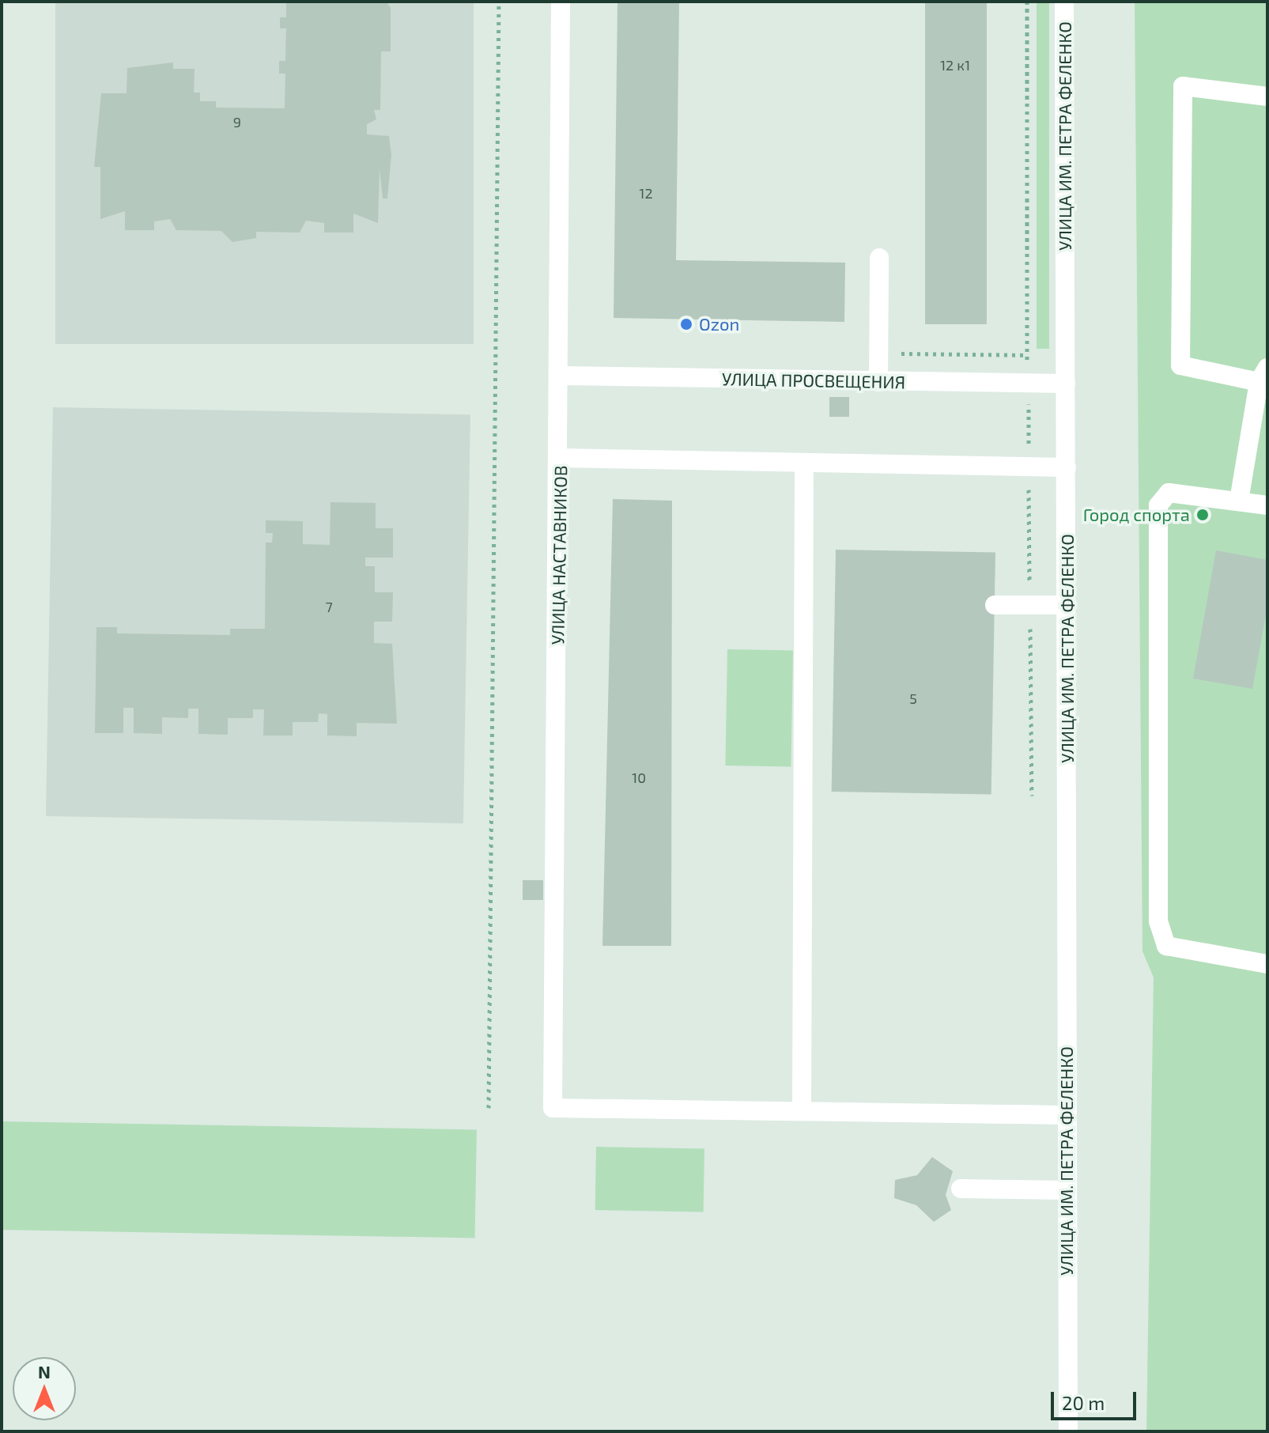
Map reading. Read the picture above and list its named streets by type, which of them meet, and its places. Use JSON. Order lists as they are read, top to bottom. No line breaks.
{"streets":{"street":["УЛИЦА ИМ. ПЕТРА ФЕЛЕНКО","УЛИЦА ПРОСВЕЩЕНИЯ","УЛИЦА НАСТАВНИКОВ"]},"crossings":[["УЛИЦА ИМ. ПЕТРА ФЕЛЕНКО","УЛИЦА ПРОСВЕЩЕНИЯ"],["УЛИЦА ПРОСВЕЩЕНИЯ","УЛИЦА НАСТАВНИКОВ"]],"places":["Ozon","Город спорта"],"house_numbers":["12 к1","9","12","7","5","10"],"scale_bar":"20 m","north":"top"}
